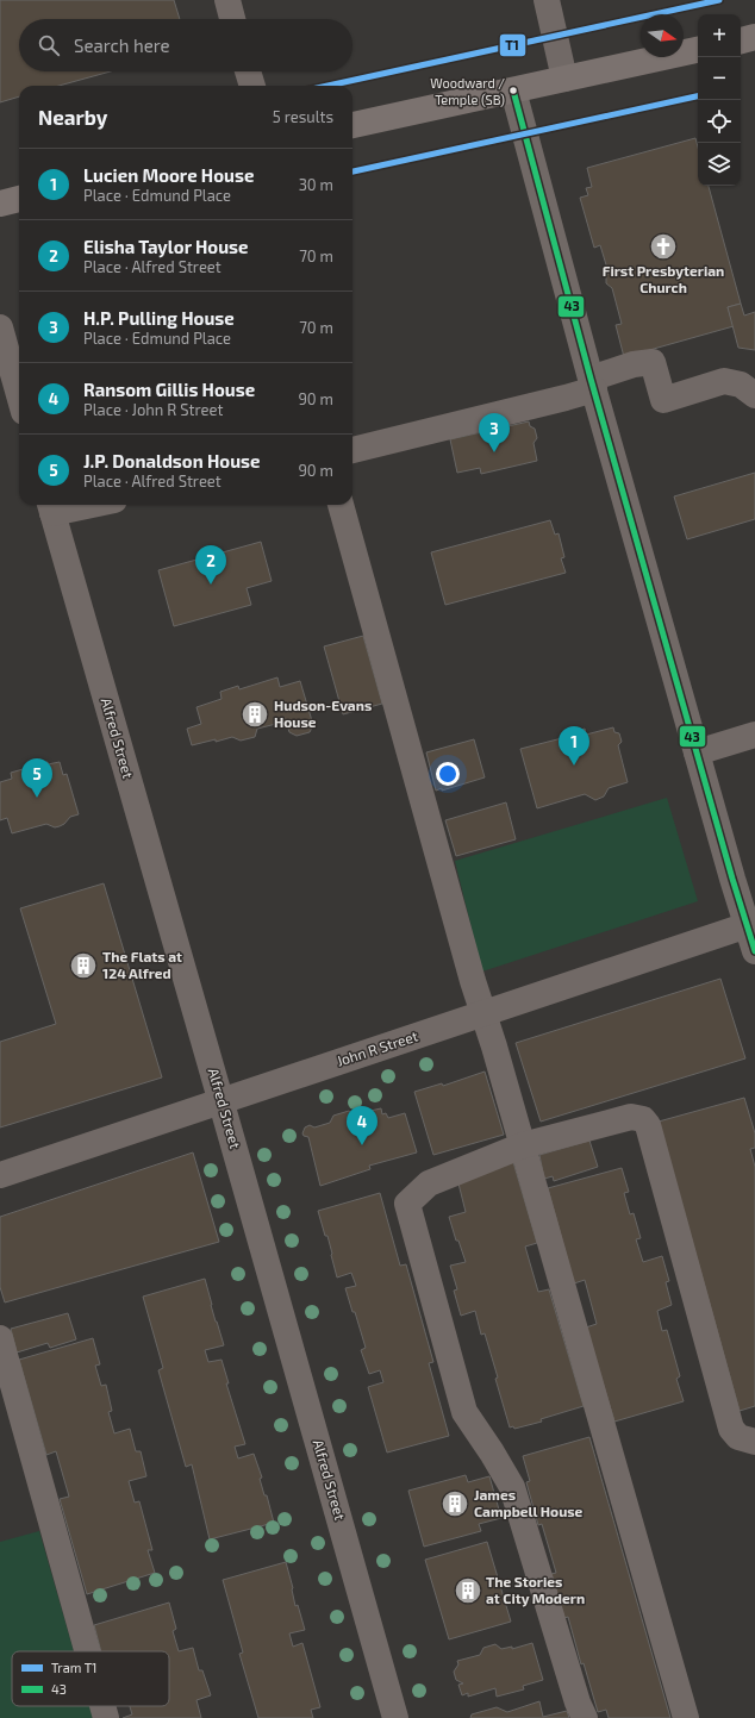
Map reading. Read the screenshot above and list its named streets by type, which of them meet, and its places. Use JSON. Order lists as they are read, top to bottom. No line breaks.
{"streets":{"street":["Alfred Street","John R Street"]},"crossings":[["Alfred Street","John R Street"]],"places":{"other":["Woodward / Temple (SB)"],"church":["First Presbyterian Church"],"building":["Hudson-Evans House","The Flats at 124 Alfred","James Campbell House","The Stories at City Modern"]},"lines":["tram line T1","transit line 43"],"legend":["Tram T1","43"],"north":"right","page":{"map_buttons":["+","−"],"search":"Search here","heading":["Nearby","5 results"],"list":[{"mark":"1","name":"Lucien Moore House","note":"Place · Edmund Place","value":"30 m"},{"mark":"2","name":"Elisha Taylor House","note":"Place · Alfred Street","value":"70 m"},{"mark":"3","name":"H.P. Pulling House","note":"Place · Edmund Place","value":"70 m"},{"mark":"4","name":"Ransom Gillis House","note":"Place · John R Street","value":"90 m"},{"mark":"5","name":"J.P. Donaldson House","note":"Place · Alfred Street","value":"90 m"}],"pins":["3","2","1","5","4"]}}
